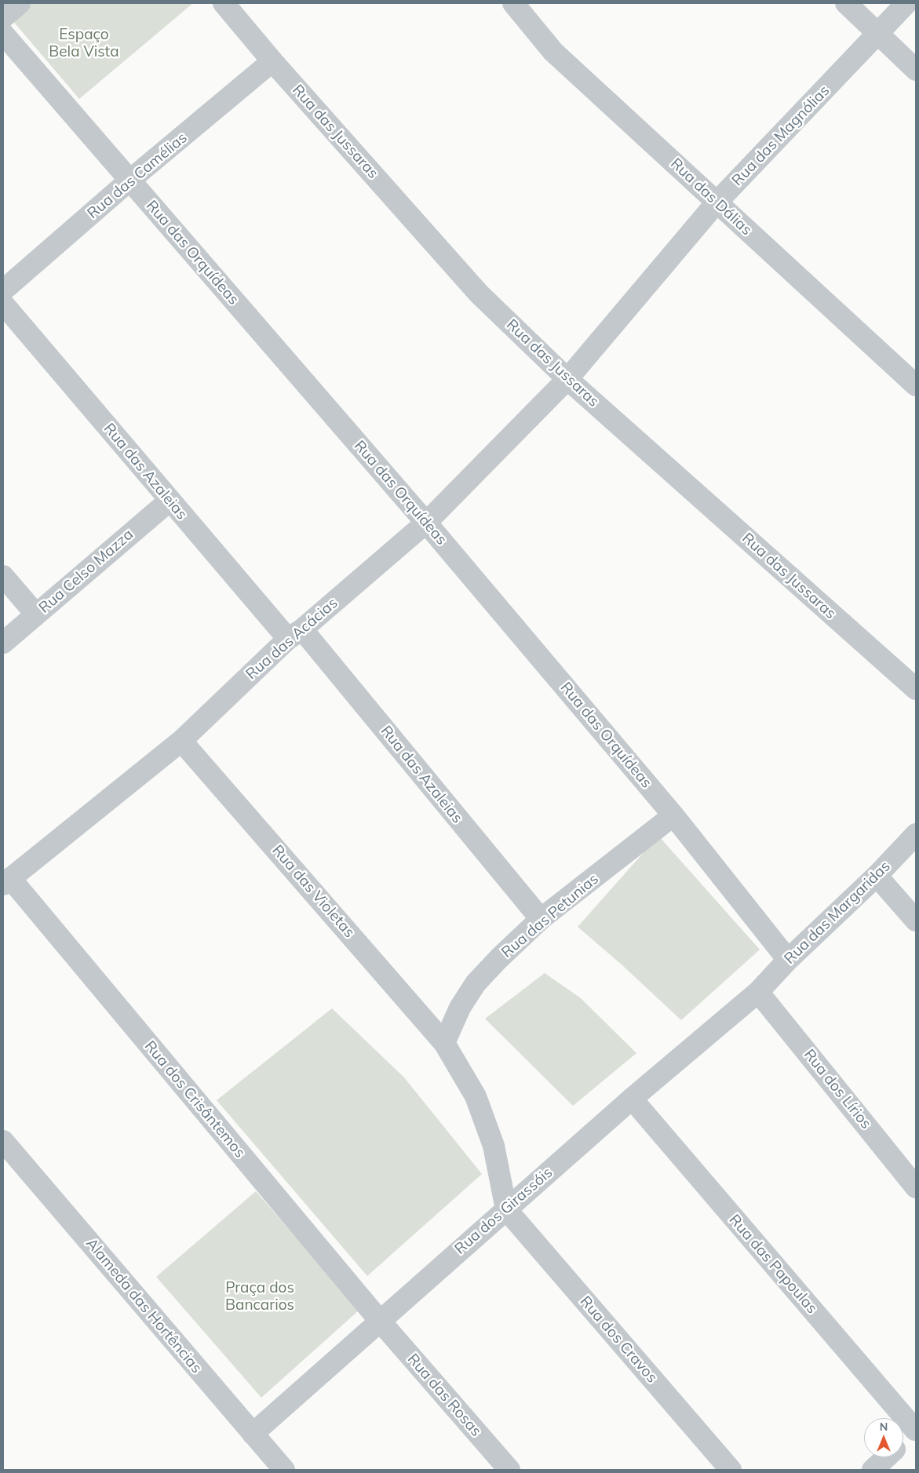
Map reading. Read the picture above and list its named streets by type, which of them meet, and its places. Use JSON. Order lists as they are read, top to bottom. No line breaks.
{"streets":{"street":["Rua das Jussaras","Rua das Magnólias","Rua das Camélias","Rua das Dálias","Rua das Orquídeas","Rua das Azaleias","Rua Celso Mazza","Rua das Acácias","Rua das Violetas","Rua das Margaridas","Rua das Petunias","Rua dos Lírios","Rua dos Crisântemos","Rua dos Girassóis","Rua das Papoulas","Alameda das Hortências","Rua dos Cravos","Rua das Rosas"]},"crossings":[["Rua das Jussaras","Rua das Magnólias"],["Rua das Jussaras","Rua das Camélias"],["Rua das Jussaras","Rua das Acácias"],["Rua das Magnólias","Rua das Dálias"],["Rua das Magnólias","Rua das Acácias"],["Rua das Camélias","Rua das Orquídeas"],["Rua das Orquídeas","Rua das Acácias"],["Rua das Orquídeas","Rua das Margaridas"],["Rua das Orquídeas","Rua das Petunias"],["Rua das Azaleias","Rua Celso Mazza"],["Rua das Azaleias","Rua das Acácias"],["Rua das Azaleias","Rua das Petunias"],["Rua das Acácias","Rua das Violetas"],["Rua das Acácias","Rua dos Crisântemos"],["Rua das Violetas","Rua das Petunias"],["Rua das Margaridas","Rua dos Lírios"],["Rua das Margaridas","Rua dos Girassóis"],["Rua dos Lírios","Rua dos Girassóis"],["Rua dos Crisântemos","Rua dos Girassóis"],["Rua dos Crisântemos","Rua das Rosas"],["Rua dos Girassóis","Rua das Papoulas"],["Rua dos Girassóis","Alameda das Hortências"],["Rua dos Girassóis","Rua dos Cravos"],["Rua dos Girassóis","Rua das Rosas"]],"parks":["Espaço Bela Vista","Praça dos Bancarios"],"north":"top"}
